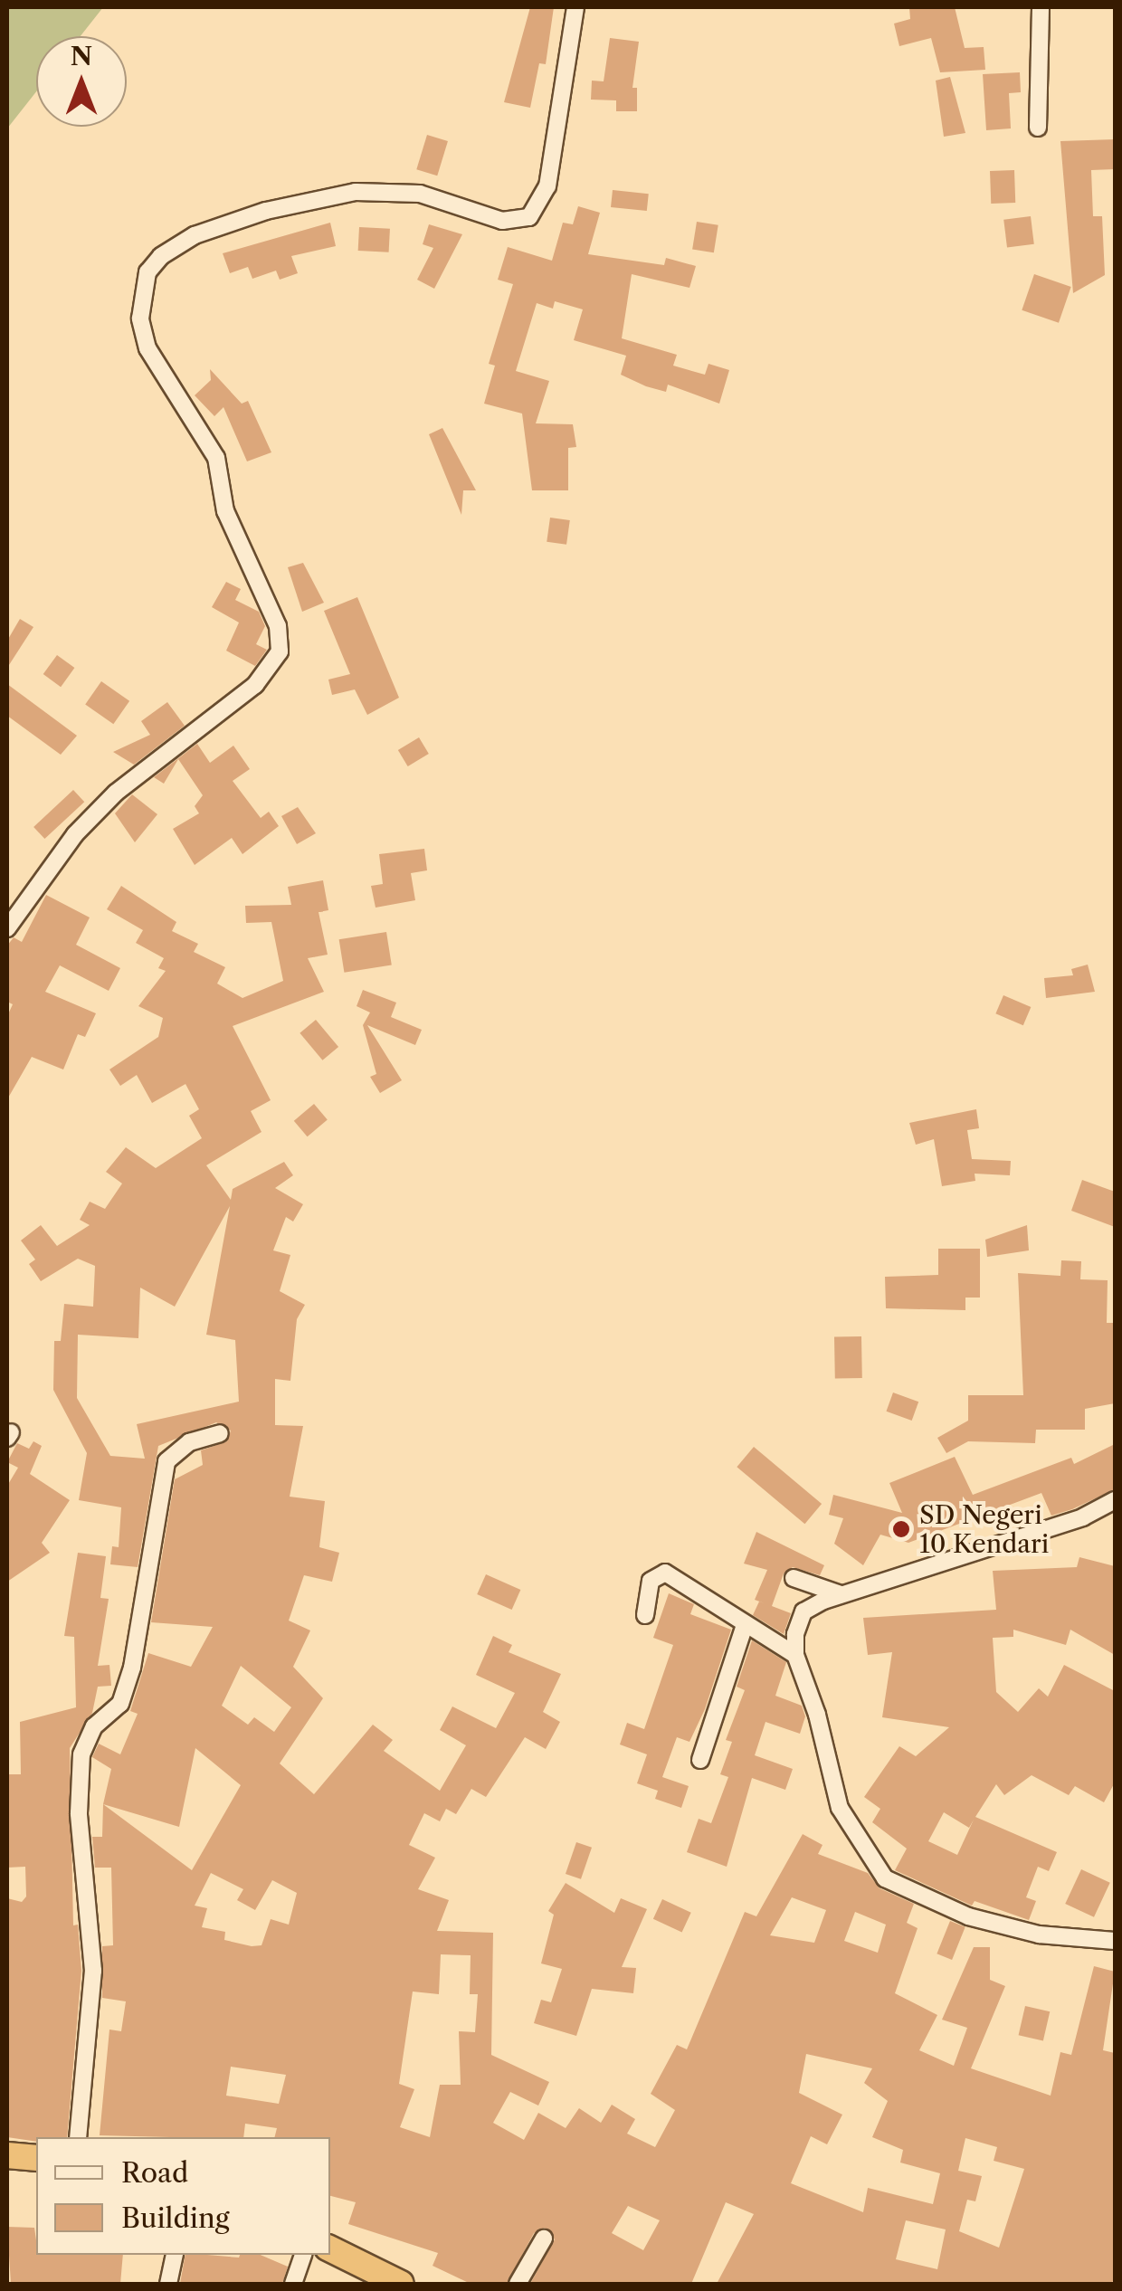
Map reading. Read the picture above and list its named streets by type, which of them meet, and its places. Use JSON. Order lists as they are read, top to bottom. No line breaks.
{"places":["SD Negeri 10 Kendari"],"legend":["Road","Building"],"north":"top"}
